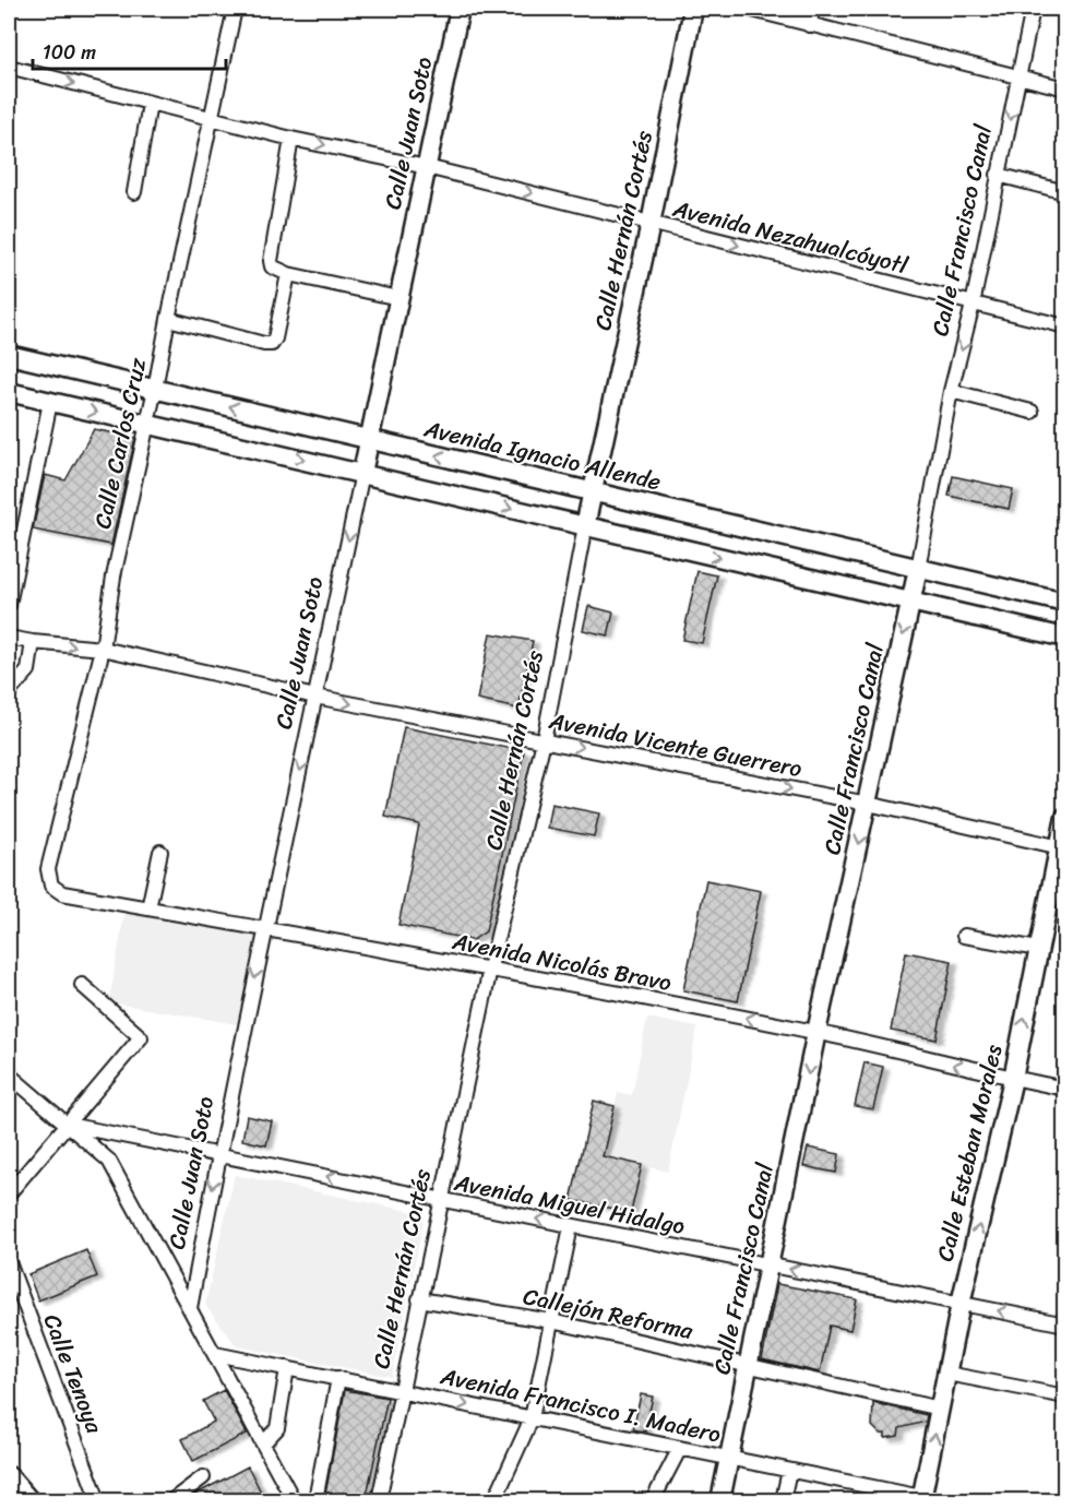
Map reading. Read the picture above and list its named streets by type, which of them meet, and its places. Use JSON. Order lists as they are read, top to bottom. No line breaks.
{"streets":{"main road":["Calle Juan Soto","Calle Hernán Cortés","Calle Francisco Canal","Avenida Ignacio Allende","Calle Esteban Morales"],"street":["Avenida Nezahualcóyotl","Calle Carlos Cruz","Avenida Vicente Guerrero","Avenida Nicolás Bravo","Avenida Miguel Hidalgo","Callejón Reforma","Calle Tenoya","Avenida Francisco I. Madero"]},"crossings":[["Calle Juan Soto","Avenida Nezahualcóyotl"],["Calle Juan Soto","Avenida Ignacio Allende"],["Calle Juan Soto","Avenida Vicente Guerrero"],["Calle Juan Soto","Avenida Nicolás Bravo"],["Calle Juan Soto","Avenida Miguel Hidalgo"],["Calle Hernán Cortés","Avenida Nezahualcóyotl"],["Calle Hernán Cortés","Avenida Ignacio Allende"],["Calle Hernán Cortés","Avenida Vicente Guerrero"],["Calle Hernán Cortés","Avenida Nicolás Bravo"],["Calle Hernán Cortés","Avenida Miguel Hidalgo"],["Calle Hernán Cortés","Callejón Reforma"],["Calle Hernán Cortés","Avenida Francisco I. Madero"],["Calle Francisco Canal","Avenida Nezahualcóyotl"],["Calle Francisco Canal","Avenida Ignacio Allende"],["Calle Francisco Canal","Avenida Vicente Guerrero"],["Calle Francisco Canal","Avenida Nicolás Bravo"],["Calle Francisco Canal","Avenida Miguel Hidalgo"],["Calle Francisco Canal","Callejón Reforma"],["Calle Francisco Canal","Avenida Francisco I. Madero"],["Avenida Nezahualcóyotl","Calle Carlos Cruz"],["Calle Carlos Cruz","Avenida Ignacio Allende"],["Calle Carlos Cruz","Avenida Vicente Guerrero"],["Calle Carlos Cruz","Avenida Nicolás Bravo"],["Avenida Vicente Guerrero","Calle Esteban Morales"],["Avenida Nicolás Bravo","Calle Esteban Morales"],["Calle Esteban Morales","Avenida Miguel Hidalgo"],["Calle Esteban Morales","Callejón Reforma"],["Calle Esteban Morales","Avenida Francisco I. Madero"]],"one_way":["Calle Juan Soto","Calle Francisco Canal","Avenida Nezahualcóyotl","Avenida Vicente Guerrero","Avenida Nicolás Bravo","Calle Esteban Morales","Avenida Miguel Hidalgo"],"scale_bar":"100 m"}
